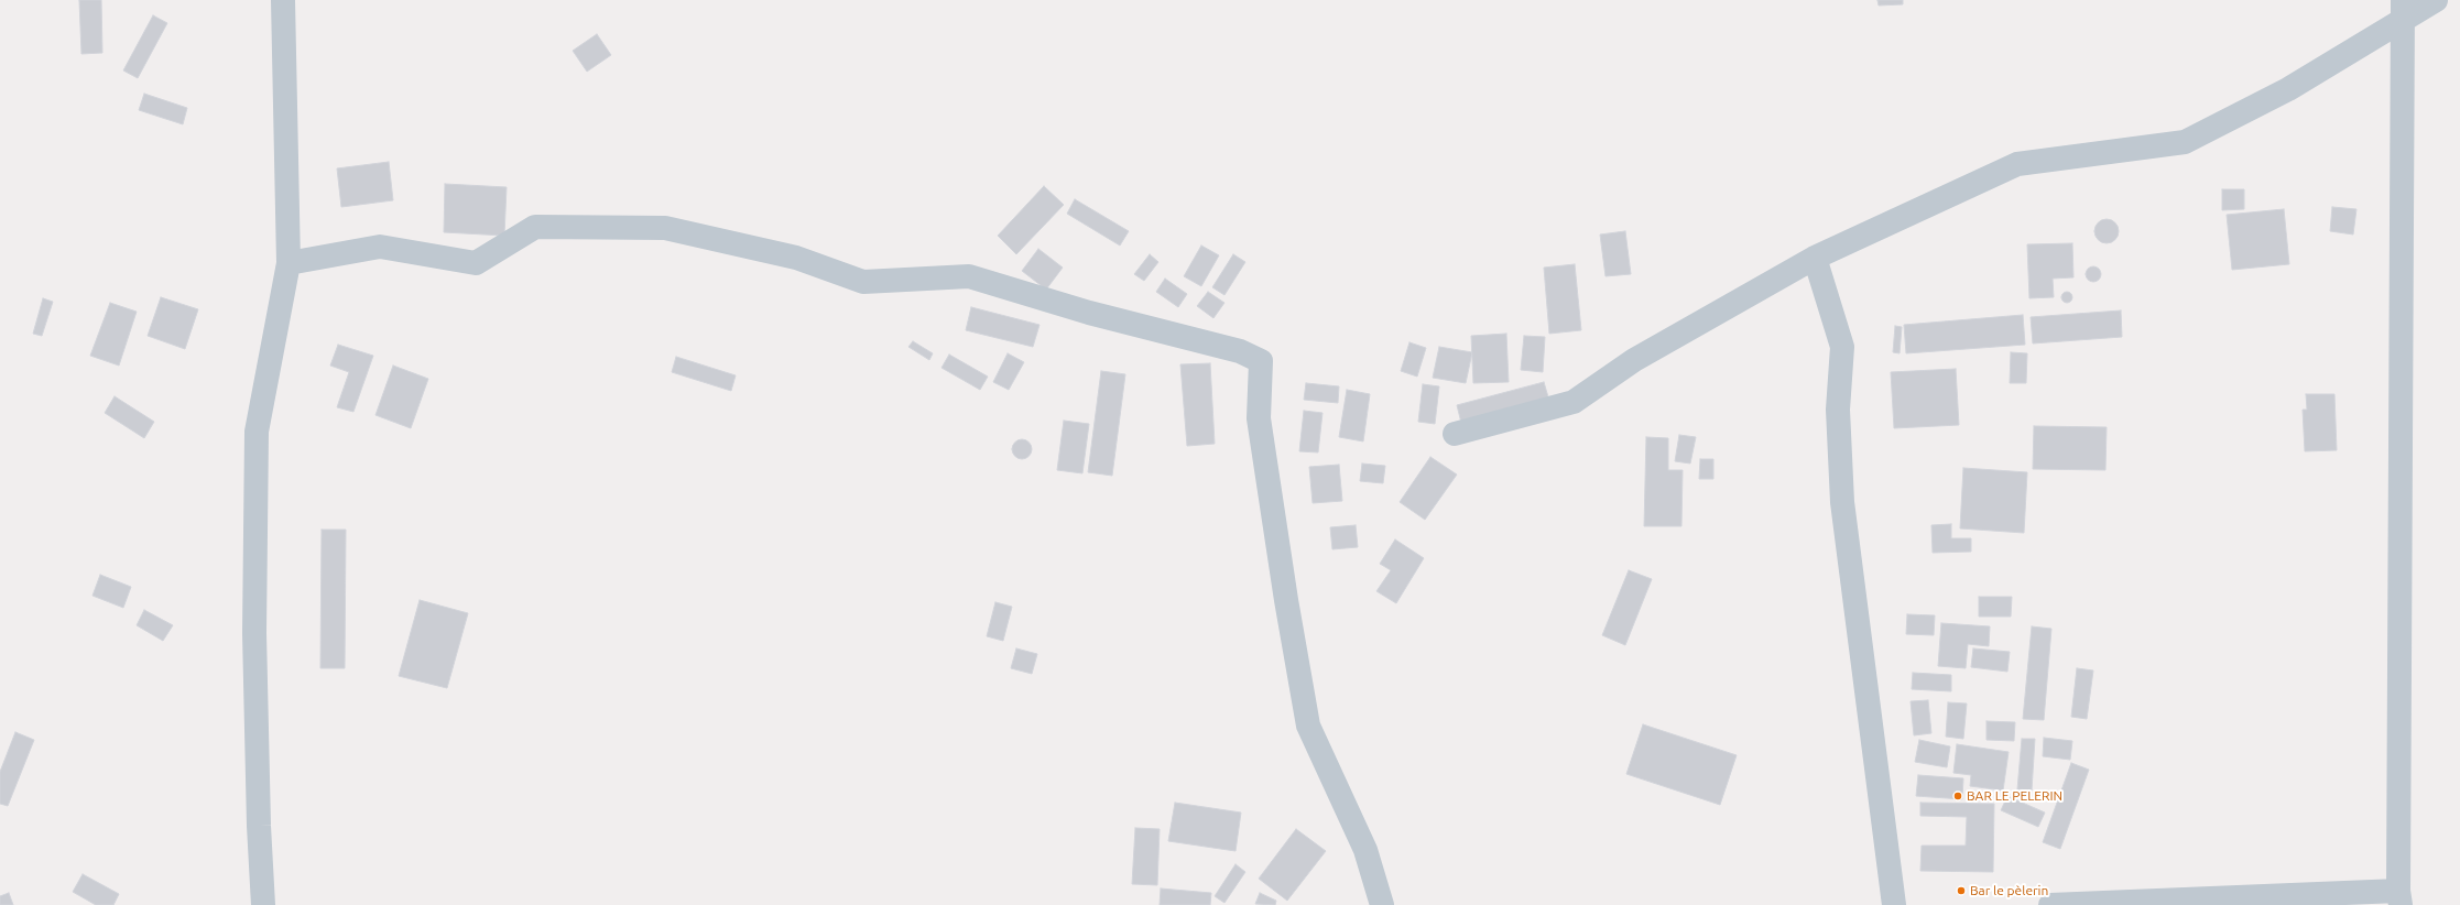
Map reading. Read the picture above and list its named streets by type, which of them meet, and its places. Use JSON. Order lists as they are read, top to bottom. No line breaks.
{"places":["BAR LE PELERIN","Bar le pèlerin"]}
